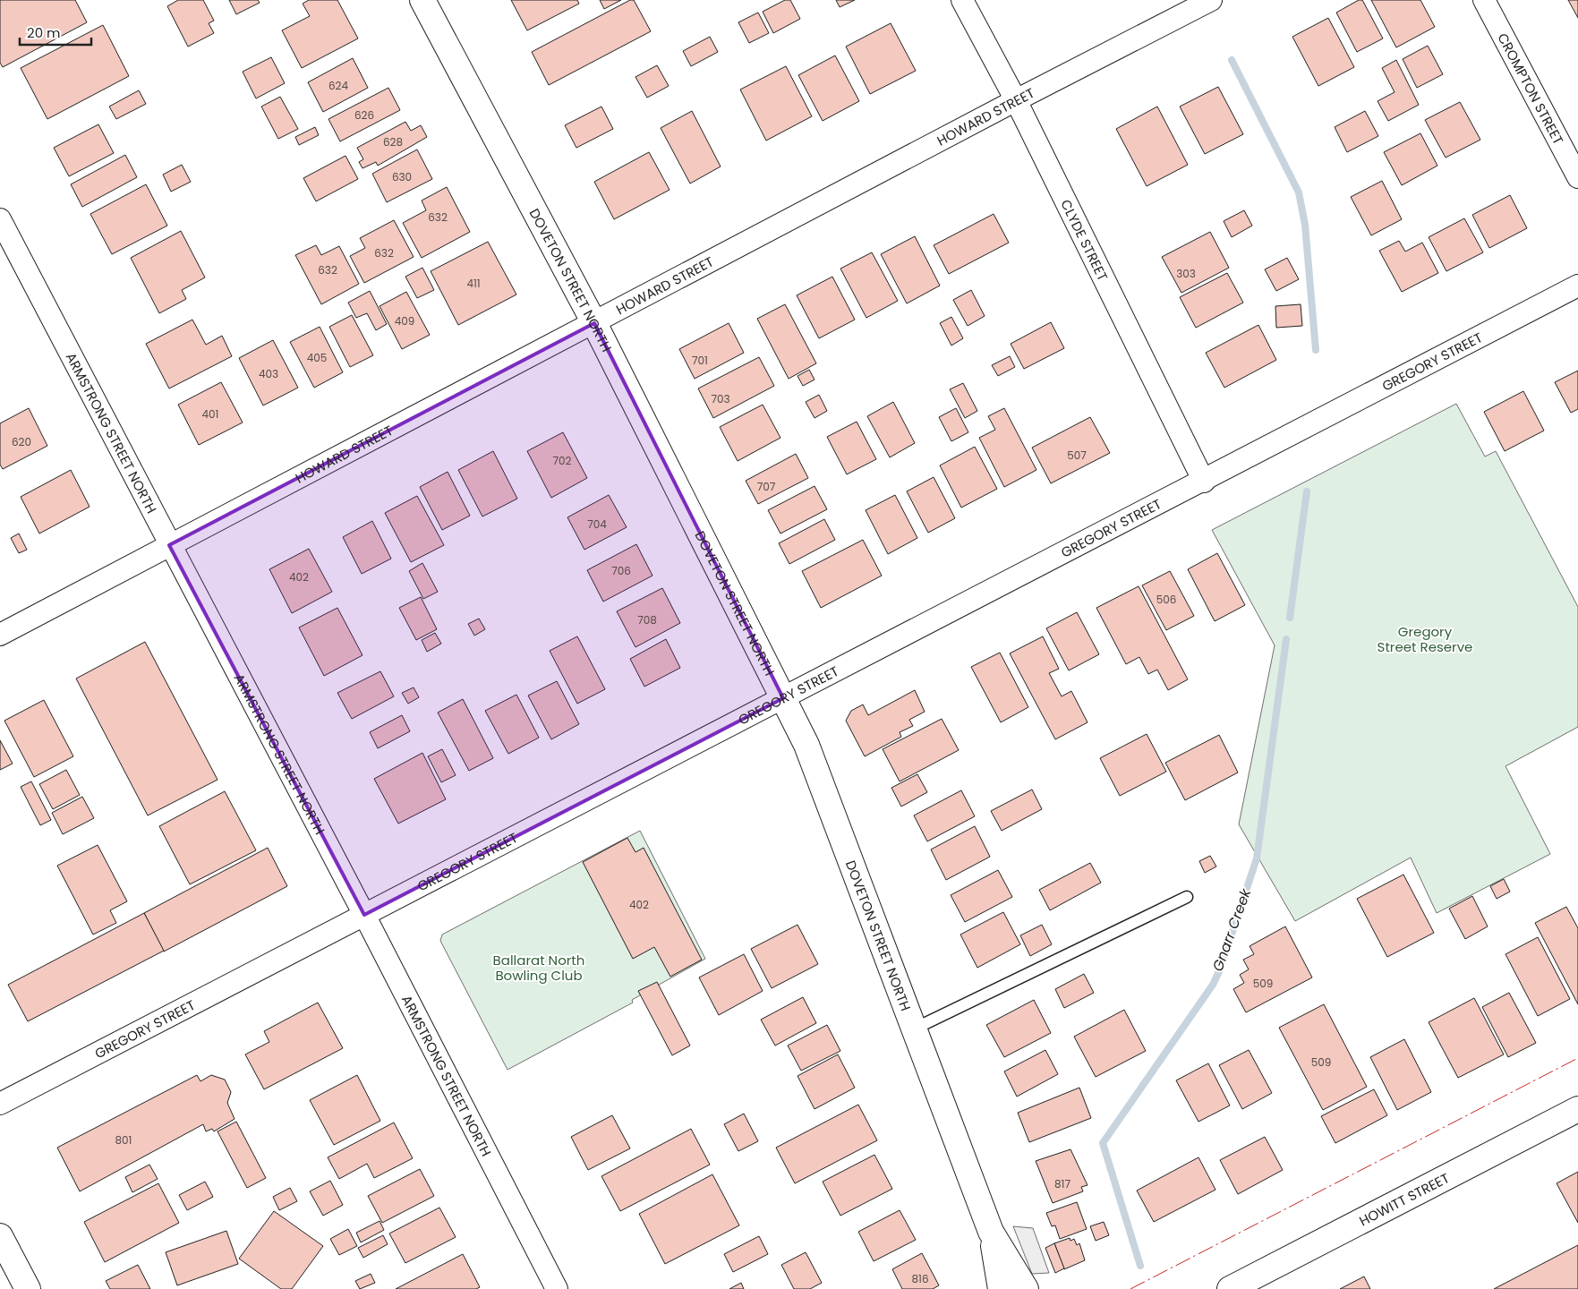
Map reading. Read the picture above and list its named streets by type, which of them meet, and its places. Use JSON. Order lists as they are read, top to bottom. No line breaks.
{"streets":{"main road":["DOVETON STREET NORTH","HOWITT STREET"],"street":["CROMPTON STREET","HOWARD STREET","CLYDE STREET","GREGORY STREET","ARMSTRONG STREET NORTH"]},"crossings":[["HOWARD STREET","CLYDE STREET"],["HOWARD STREET","DOVETON STREET NORTH"],["HOWARD STREET","ARMSTRONG STREET NORTH"],["CLYDE STREET","GREGORY STREET"],["DOVETON STREET NORTH","GREGORY STREET"],["GREGORY STREET","ARMSTRONG STREET NORTH"]],"water":["Gnarr Creek"],"parks":["Gregory Street Reserve","Ballarat North Bowling Club"],"house_numbers":["624","626","628","630","632","632","632","303","411","409","405","701","403","703","401","620","507","702","707","704","706","402","506","708","402","509","509","801","817","816"],"scale_bar":"20 m"}
